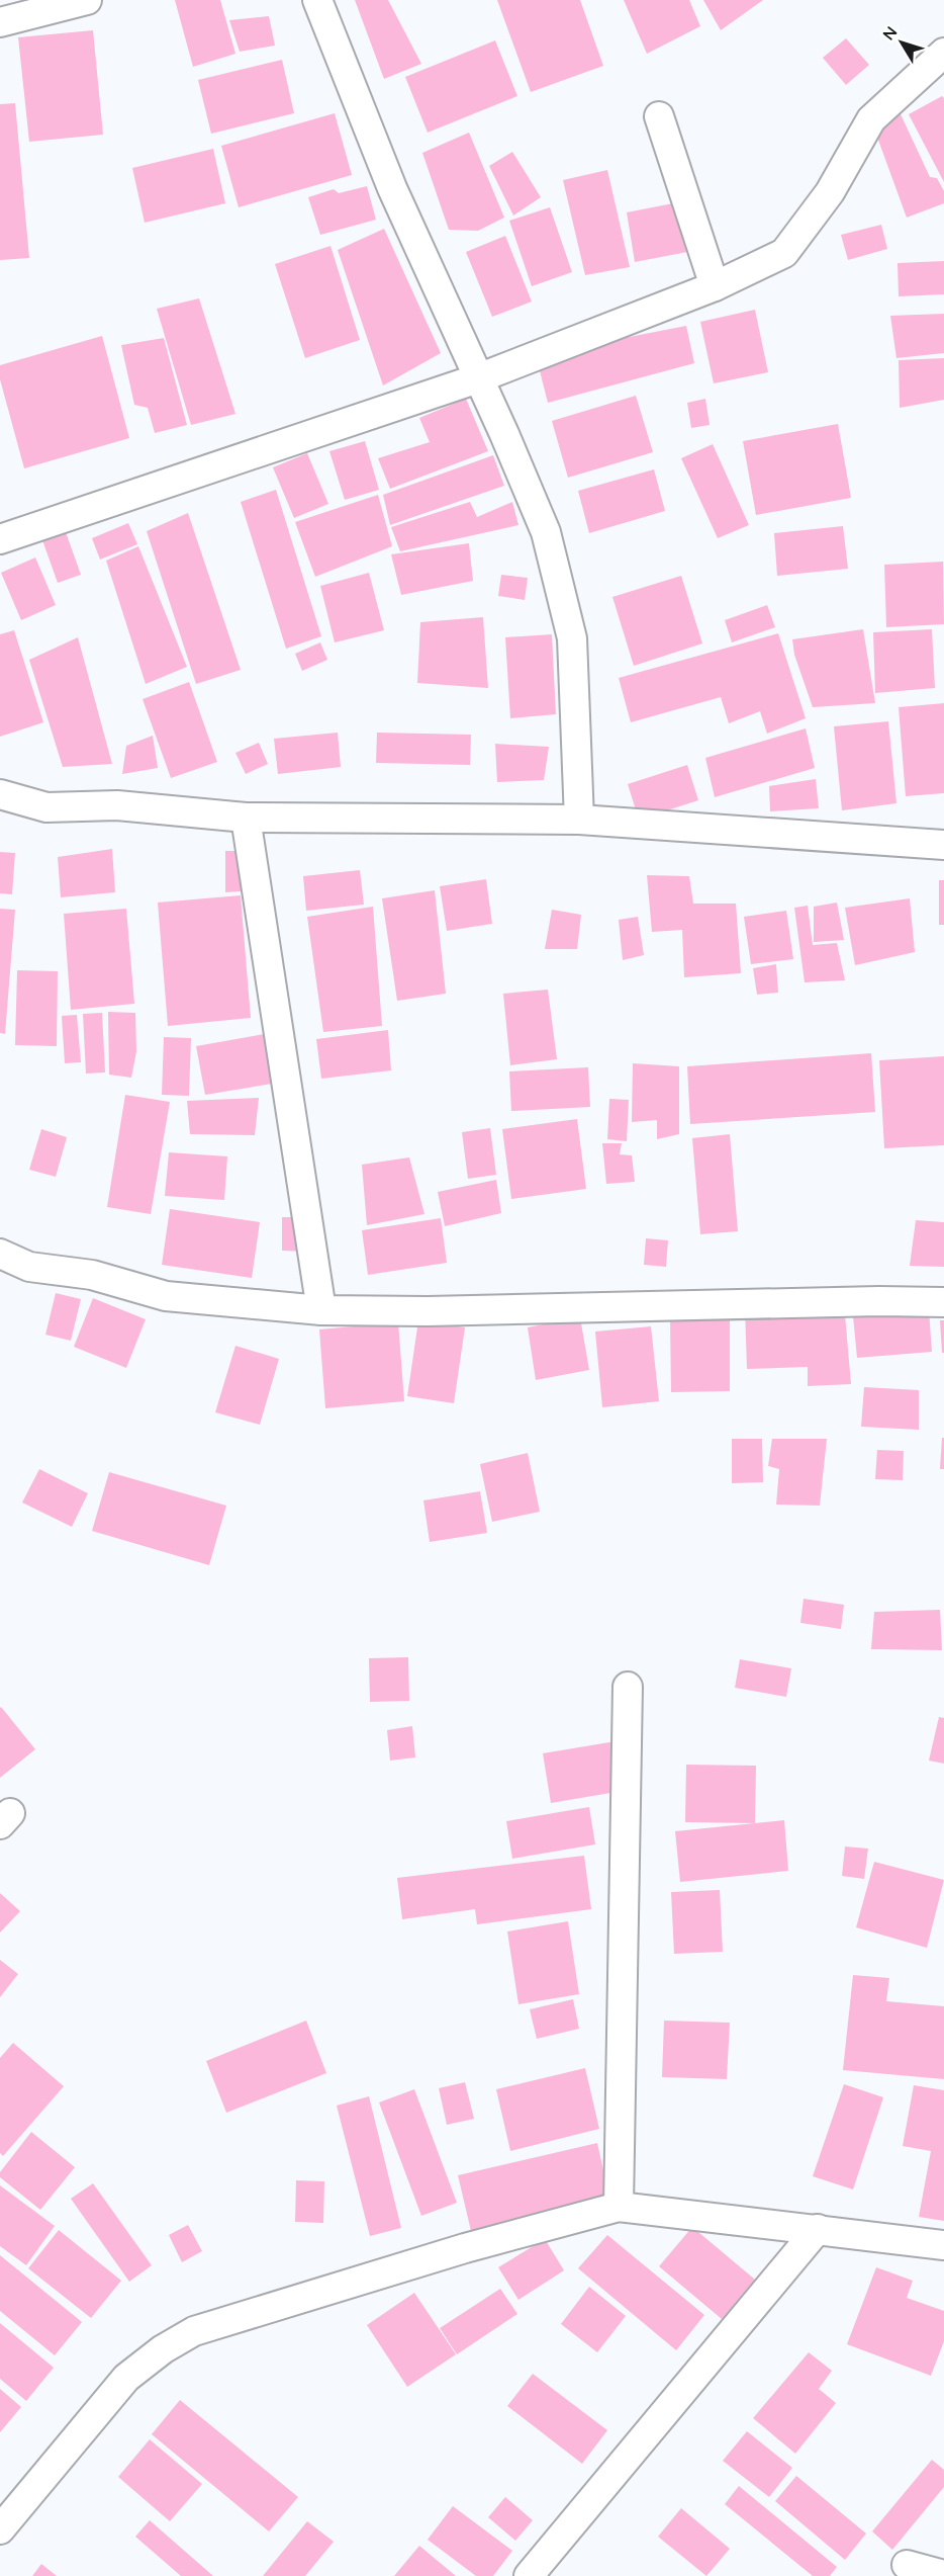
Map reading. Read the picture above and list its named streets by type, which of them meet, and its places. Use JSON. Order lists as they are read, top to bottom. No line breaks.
{"north":"top left"}
